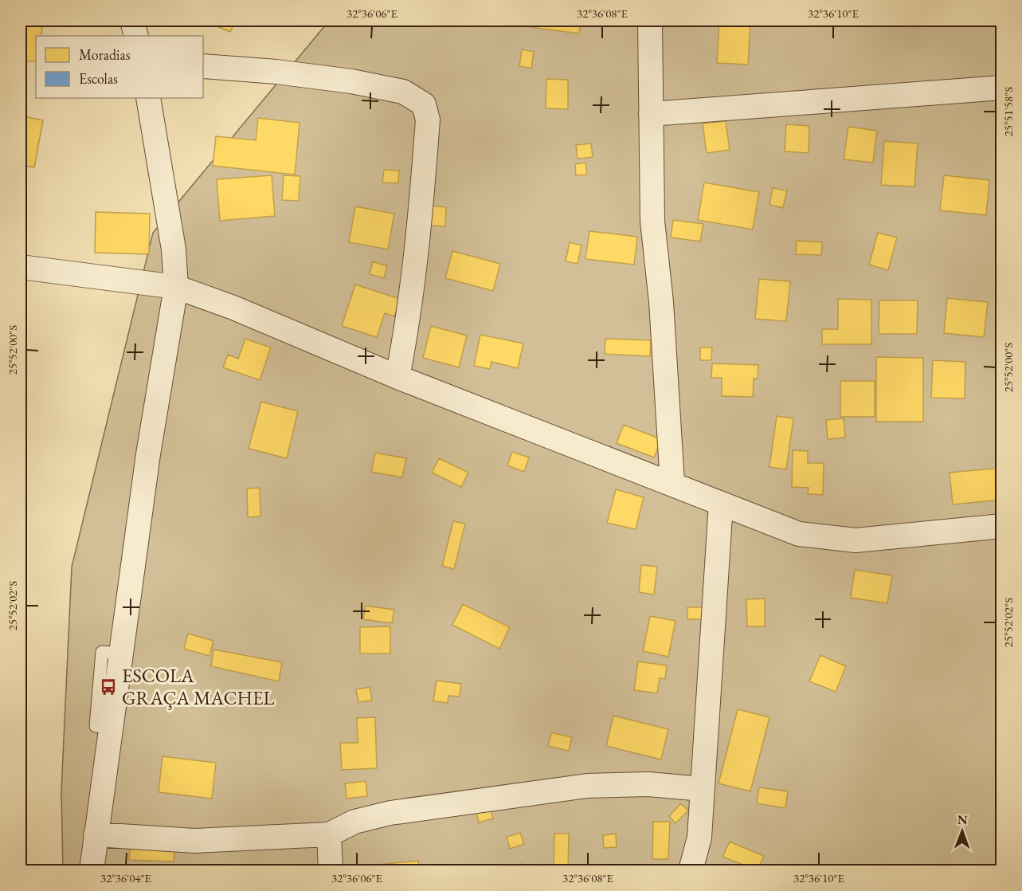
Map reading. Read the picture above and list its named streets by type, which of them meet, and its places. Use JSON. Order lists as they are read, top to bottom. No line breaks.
{"places":{"bus stop":["ESCOLA GRAÇA MACHEL"]},"legend":["Moradias","Escolas"],"north":"top","coordinates":["32°36'06\"E","32°36'08\"E","32°36'10\"E","25°51'58\"S","25°52'00\"S","25°52'02\"S","32°36'04\"E"]}
